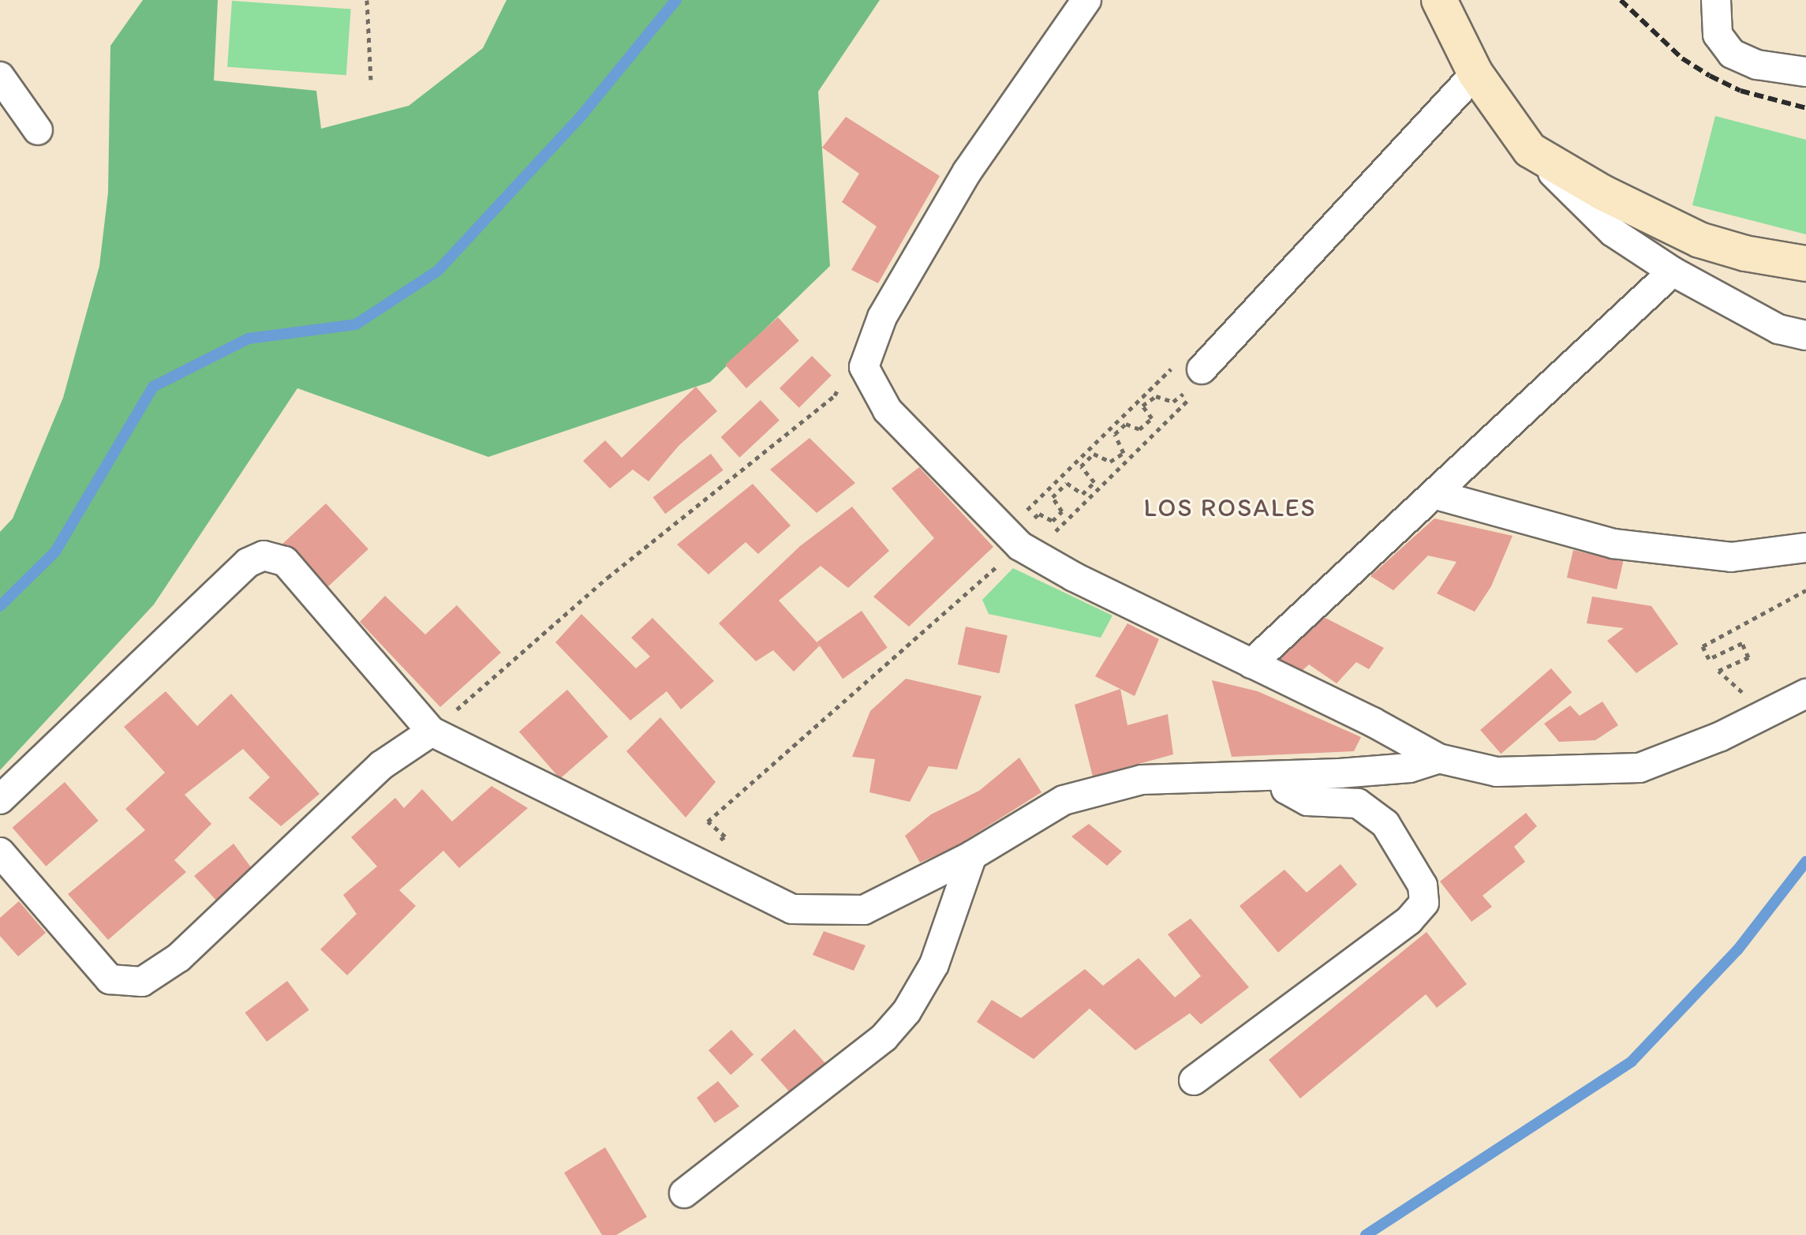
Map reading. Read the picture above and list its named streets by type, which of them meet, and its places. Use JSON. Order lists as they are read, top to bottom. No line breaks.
{"districts":["LOS ROSALES"]}
